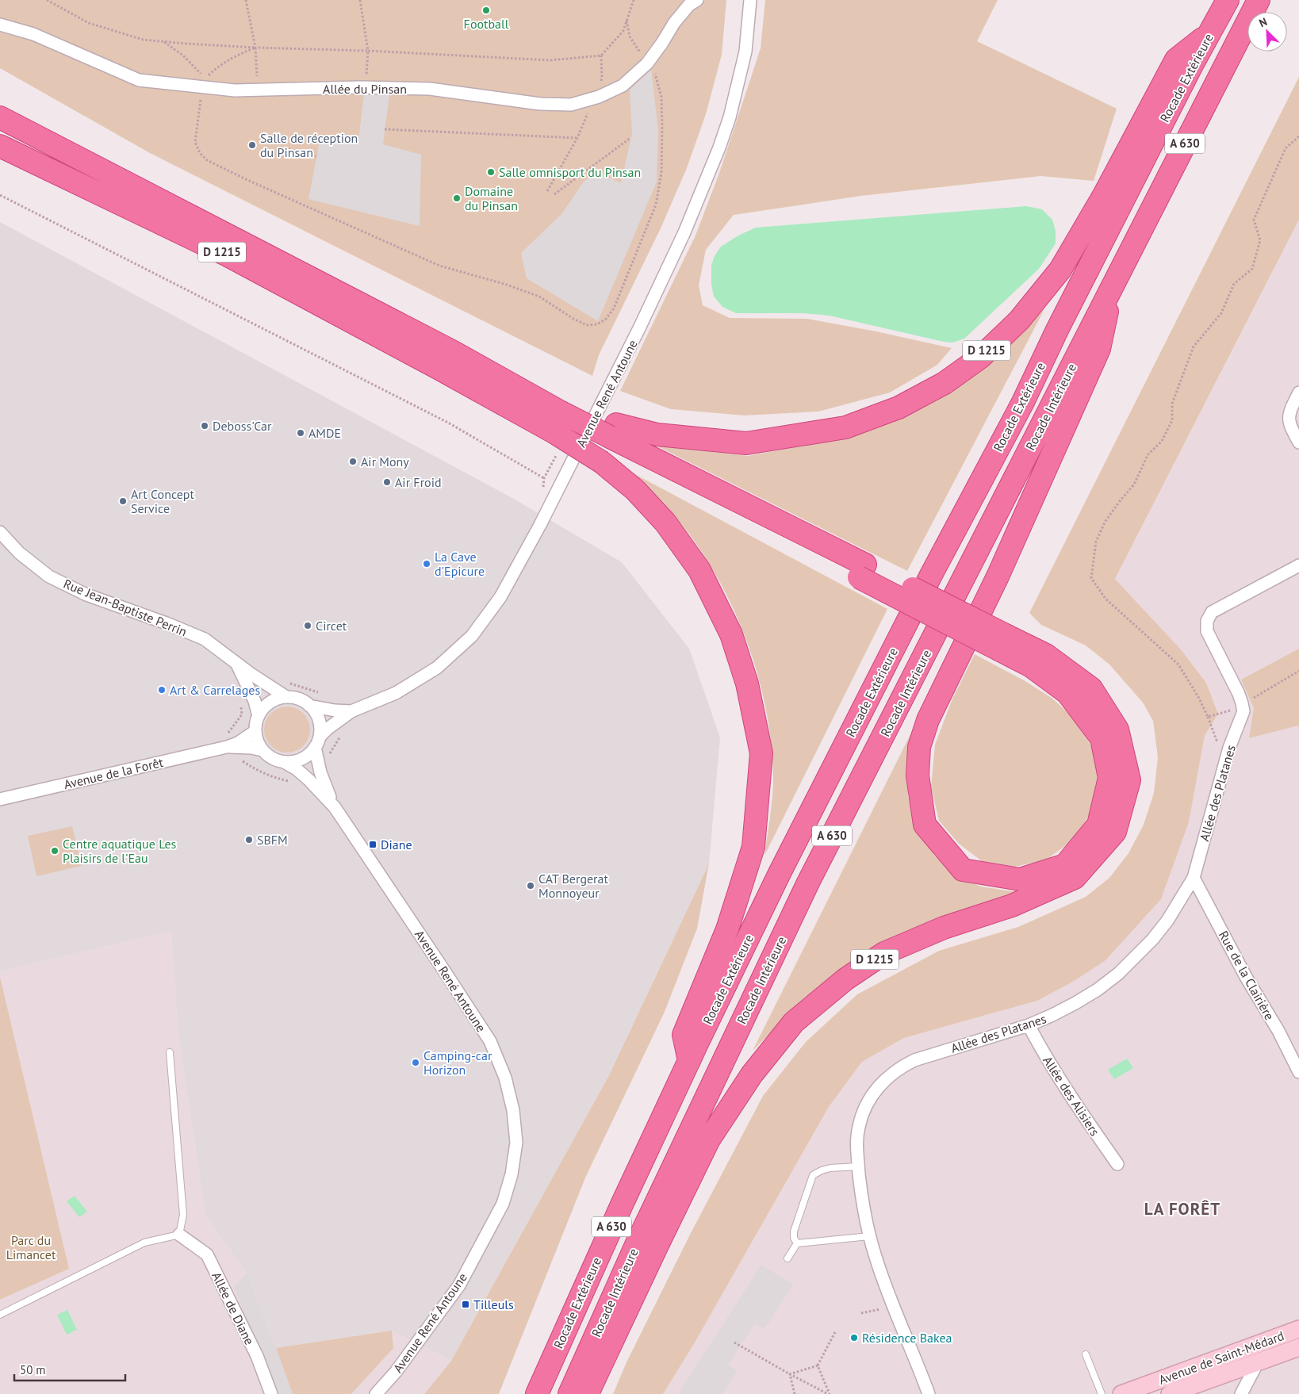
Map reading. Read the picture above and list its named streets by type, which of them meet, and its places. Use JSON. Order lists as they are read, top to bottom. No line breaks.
{"streets":{"highway":["Rocade Extérieure","A 630","D 1215","Rocade Intérieure"],"main road":["Avenue de Saint-Médard"],"street":["Allée du Pinsan","Avenue René Antoune","Rue Jean-Baptiste Perrin","Avenue de la Forêt","Allée des Platanes","Rue de la Clairière","Allée des Alisiers","Allée de Diane"]},"crossings":[["Rocade Extérieure","D 1215"],["Avenue René Antoune","Rue Jean-Baptiste Perrin"],["Avenue René Antoune","Avenue de la Forêt"],["Rue Jean-Baptiste Perrin","Avenue de la Forêt"],["Allée des Platanes","Rue de la Clairière"],["Allée des Platanes","Allée des Alisiers"]],"districts":["LA FORÊT"],"parks":["Parc du Limancet"],"places":{"other":["Football","Salle de réception du Pinsan","Salle omnisport du Pinsan","Domaine du Pinsan","Deboss'Car","AMDE","Air Mony","Air Froid","Art Concept Service","La Cave d'Epicure","Circet","Art & Carrelages","SBFM","Centre aquatique Les Plaisirs de l'Eau","CAT Bergerat Monnoyeur","Camping-car Horizon","Résidence Bakea"],"transit":["Diane","Tilleuls"]},"scale_bar":"50 m","north":"top left"}
